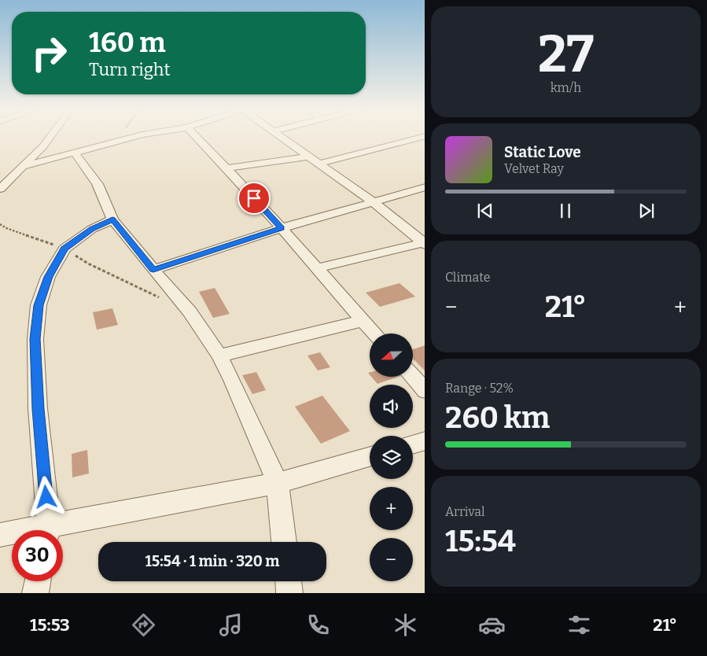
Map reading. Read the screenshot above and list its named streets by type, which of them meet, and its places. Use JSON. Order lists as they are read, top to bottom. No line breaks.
{"north":"left","page":{"tile":[["27","km/h"],"Climate",["Range · 52%","260 km"],["Arrival","15:54"]],"turn":["160 m","Turn right"],"song":["Static Love","Velvet Ray"],"heat":["−","21°","+"],"map_buttons":["+","−"],"limit":"30","trip":"15:54 · 1 min · 320 m","tabs":["15:53","21°"]}}
